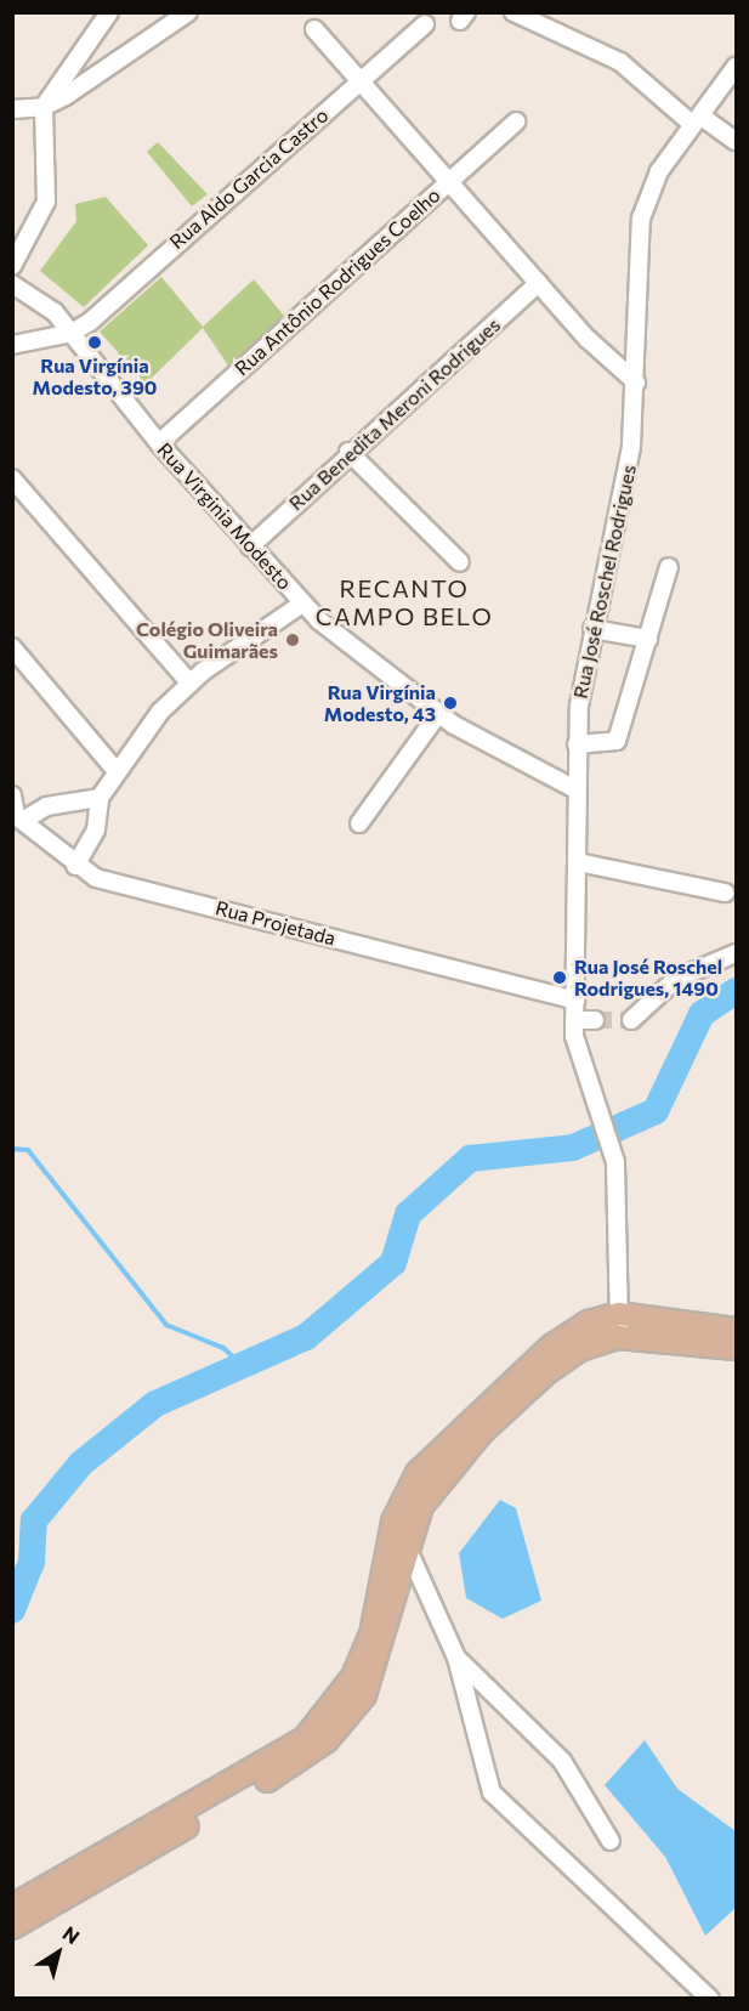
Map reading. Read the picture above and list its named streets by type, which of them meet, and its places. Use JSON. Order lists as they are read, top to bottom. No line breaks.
{"streets":{"street":["Rua Aldo Garcia Castro","Rua Antônio Rodrigues Coelho","Rua Benedita Meroni Rodrigues","Rua Virginia Modesto","Rua José Roschel Rodrigues","Rua Projetada"]},"crossings":[["Rua Aldo Garcia Castro","Rua Virginia Modesto"],["Rua Antônio Rodrigues Coelho","Rua Virginia Modesto"],["Rua Benedita Meroni Rodrigues","Rua Virginia Modesto"],["Rua Virginia Modesto","Rua José Roschel Rodrigues"],["Rua José Roschel Rodrigues","Rua Projetada"]],"districts":["RECANTO CAMPO BELO"],"places":["Rua Virgínia Modesto, 390","Colégio Oliveira Guimarães","Rua Virgínia Modesto, 43","Rua José Roschel Rodrigues, 1490"],"north":"top right"}
